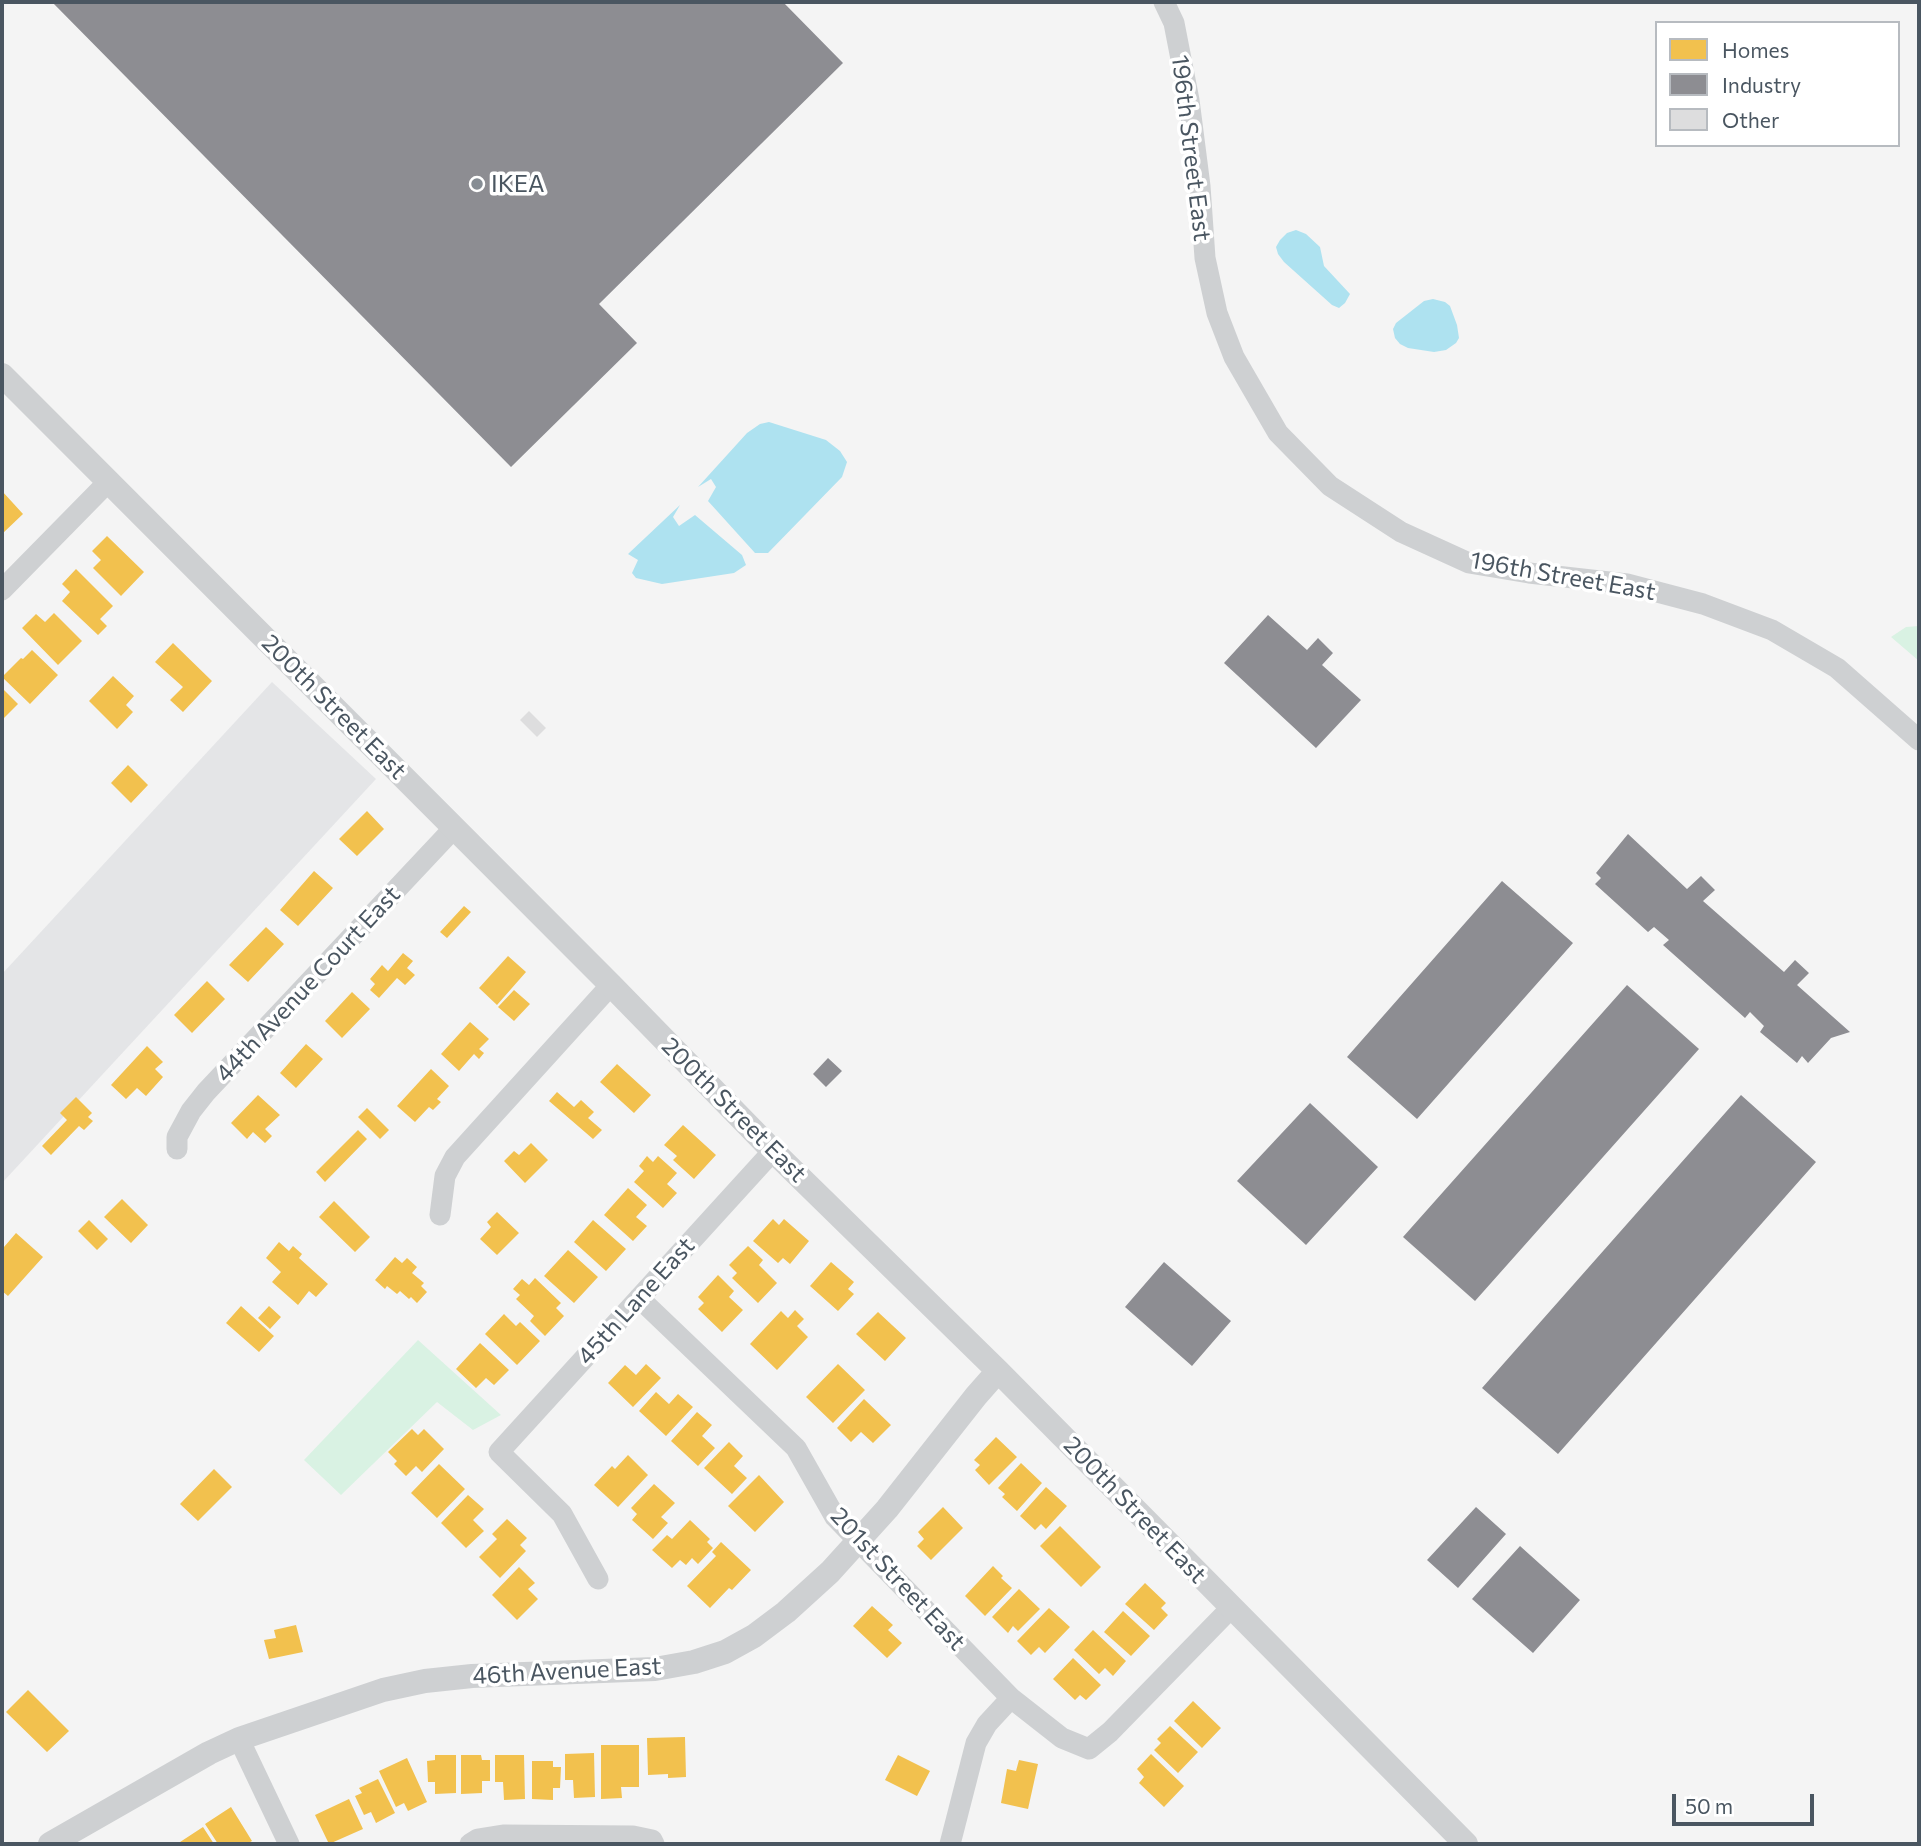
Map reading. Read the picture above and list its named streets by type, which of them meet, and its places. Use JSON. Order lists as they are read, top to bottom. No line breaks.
{"streets":{"street":["196th Street East","200th Street East","44th Avenue Court East","45th Lane East","201st Street East","46th Avenue East"]},"crossings":[["200th Street East","44th Avenue Court East"],["200th Street East","45th Lane East"],["200th Street East","201st Street East"],["200th Street East","46th Avenue East"],["45th Lane East","201st Street East"],["201st Street East","46th Avenue East"]],"places":["IKEA"],"legend":["Homes","Industry","Other"],"scale_bar":"50 m"}
